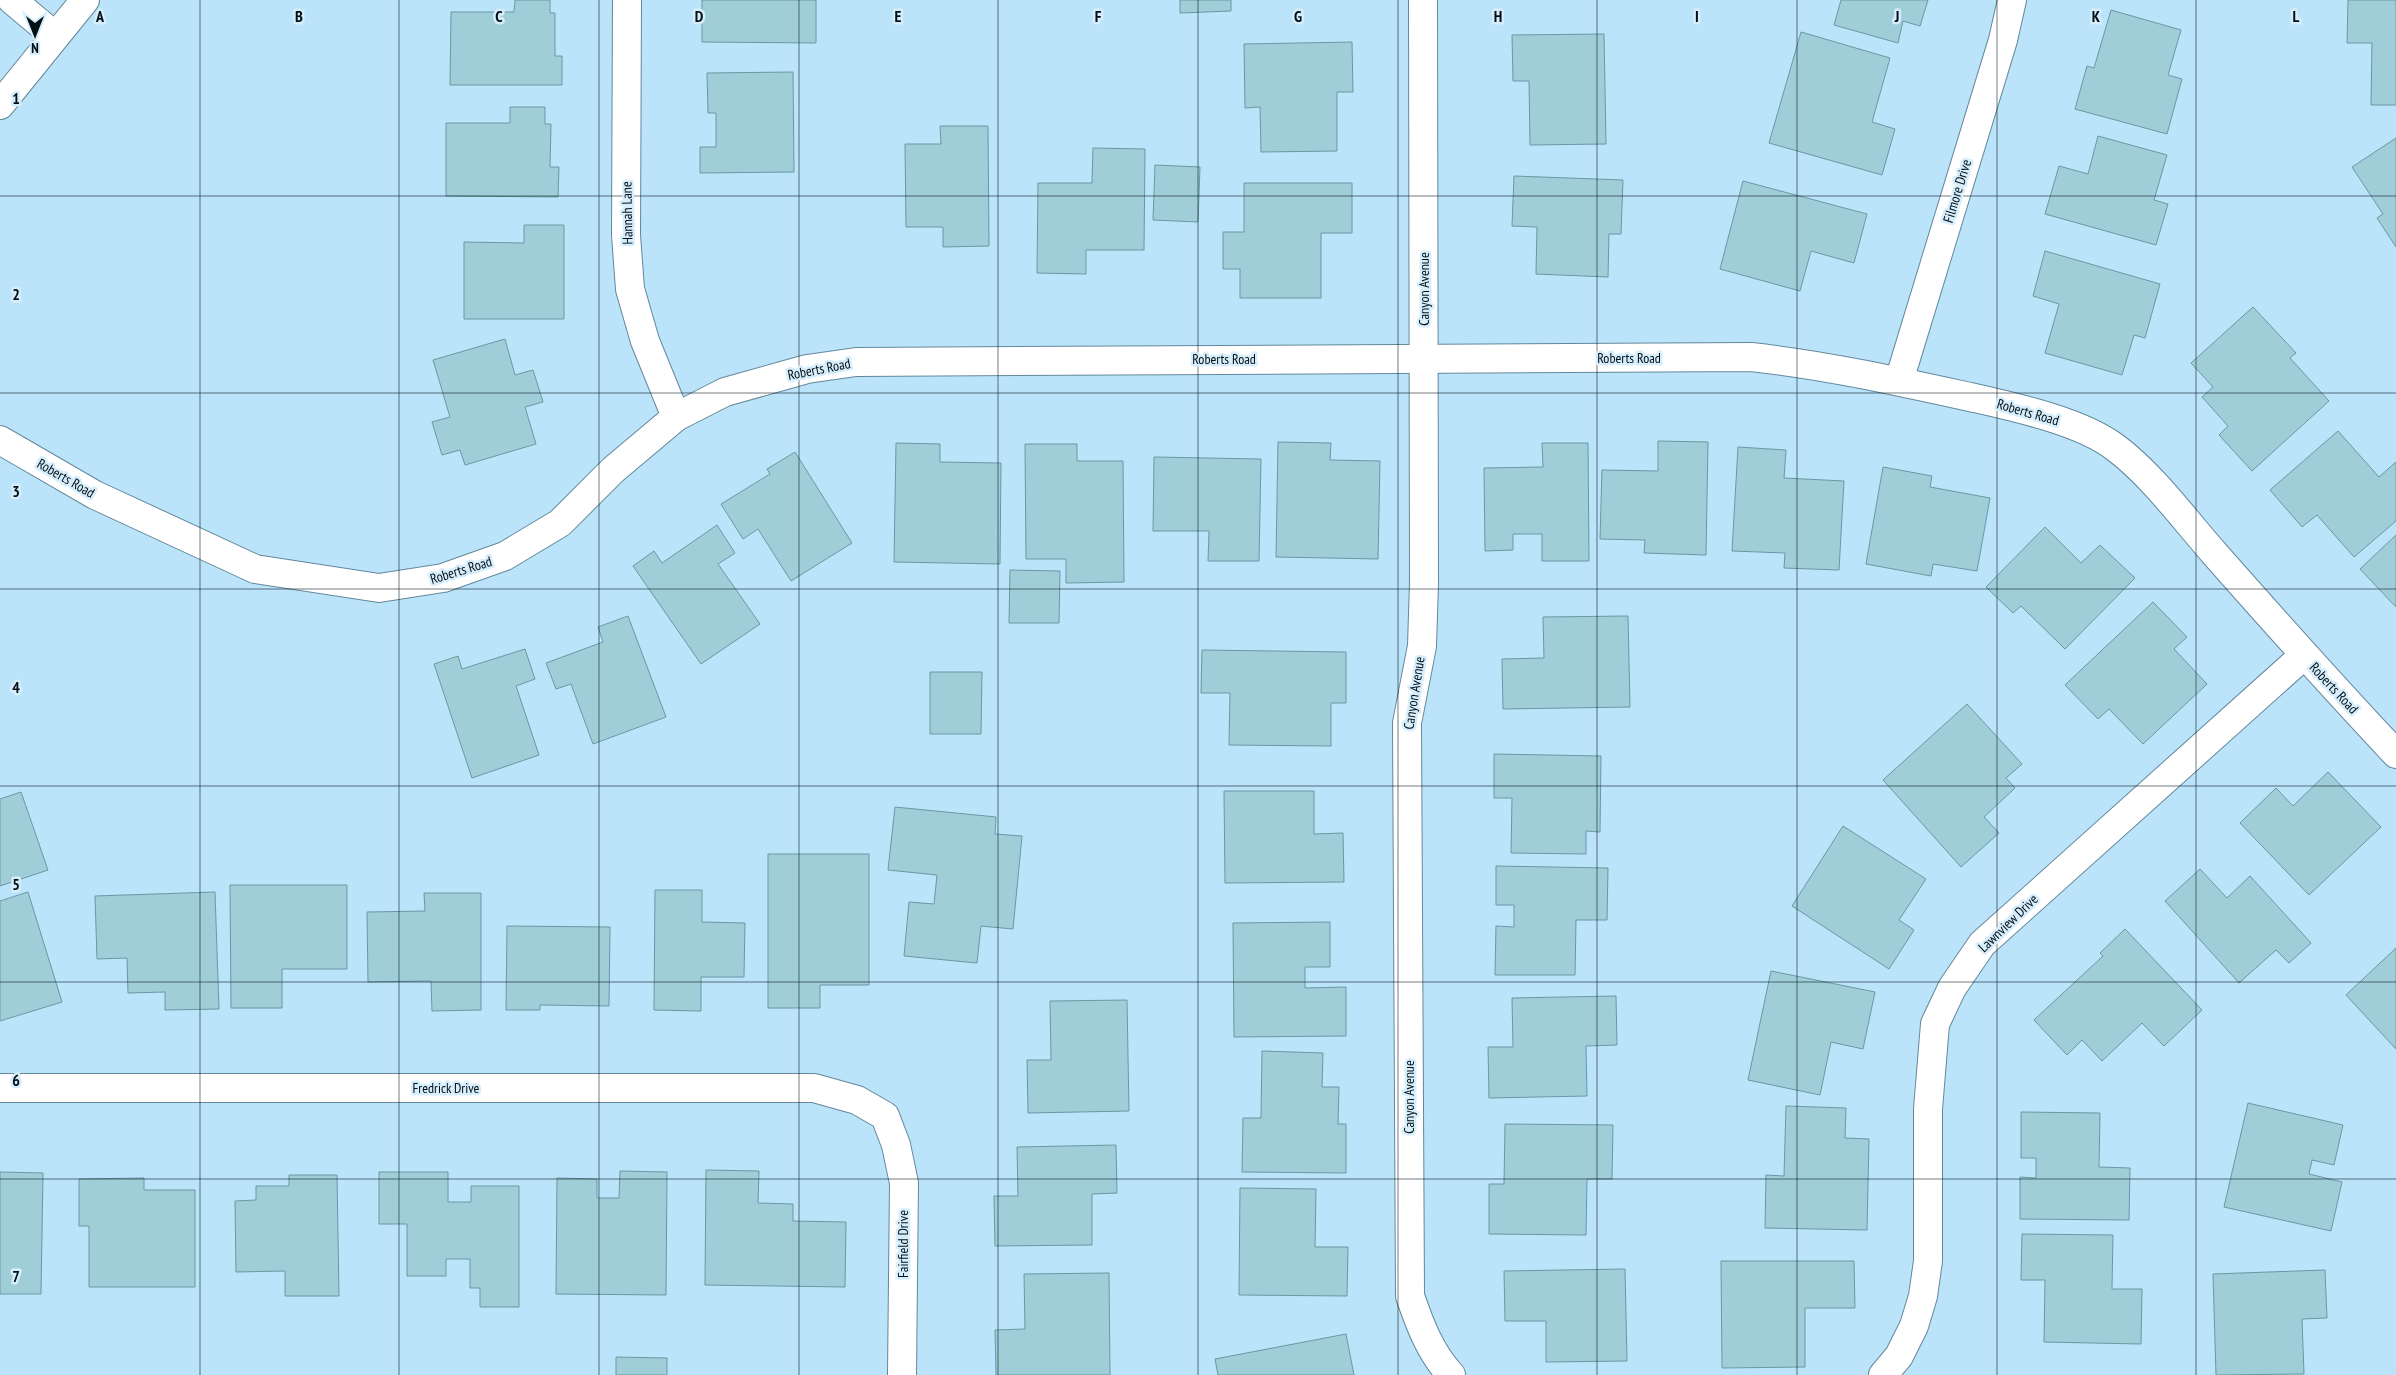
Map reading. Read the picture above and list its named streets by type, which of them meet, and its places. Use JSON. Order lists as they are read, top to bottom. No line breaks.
{"streets":{"street":["Filmore Drive","Hannah Lane","Canyon Avenue","Roberts Road","Lawnview Drive","Fredrick Drive","Fairfield Drive"]},"crossings":[["Filmore Drive","Roberts Road"],["Hannah Lane","Roberts Road"],["Canyon Avenue","Roberts Road"],["Roberts Road","Lawnview Drive"],["Fredrick Drive","Fairfield Drive"]],"north":"bottom","grid":{"columns":["A","B","C","D","E","F","G","H","I","J","K","L"],"rows":["1","2","3","4","5","6","7"]}}
